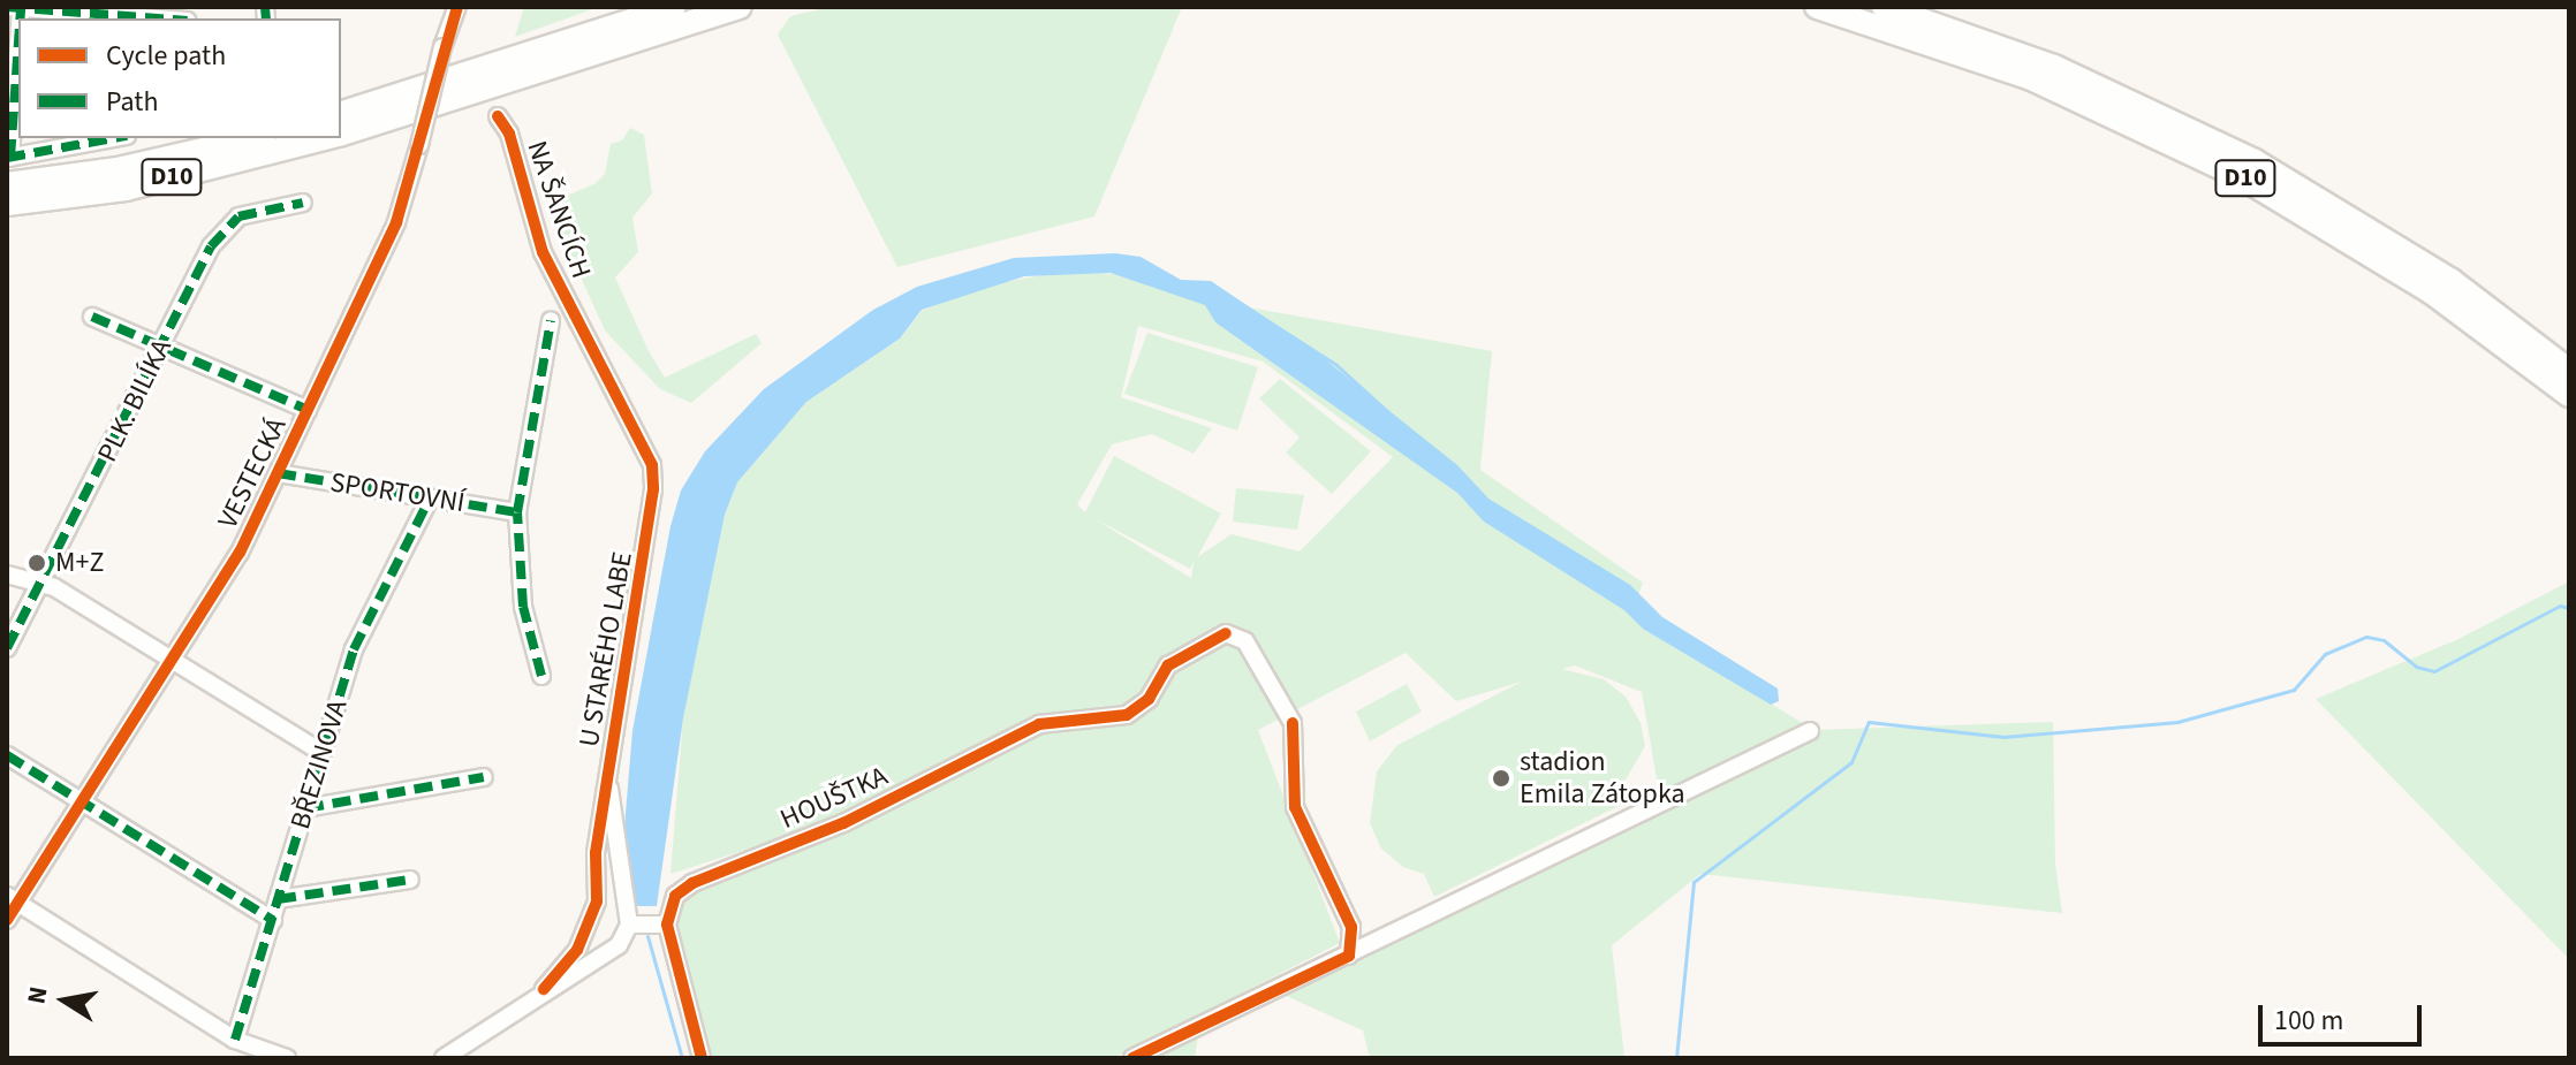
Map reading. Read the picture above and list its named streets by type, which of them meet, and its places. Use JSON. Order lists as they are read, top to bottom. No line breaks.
{"streets":{"highway":["D10"],"street":["NA ŠANCÍCH","PLK. BILÍKA","VESTECKÁ","SPORTOVNÍ","U STARÉHO LABE","BŘEZINOVA","HOUŠTKA"]},"crossings":[["NA ŠANCÍCH","U STARÉHO LABE"],["VESTECKÁ","SPORTOVNÍ"],["SPORTOVNÍ","BŘEZINOVA"]],"places":["M+Z","stadion Emila Zátopka"],"legend":["Cycle path","Path"],"scale_bar":"100 m","north":"left"}
